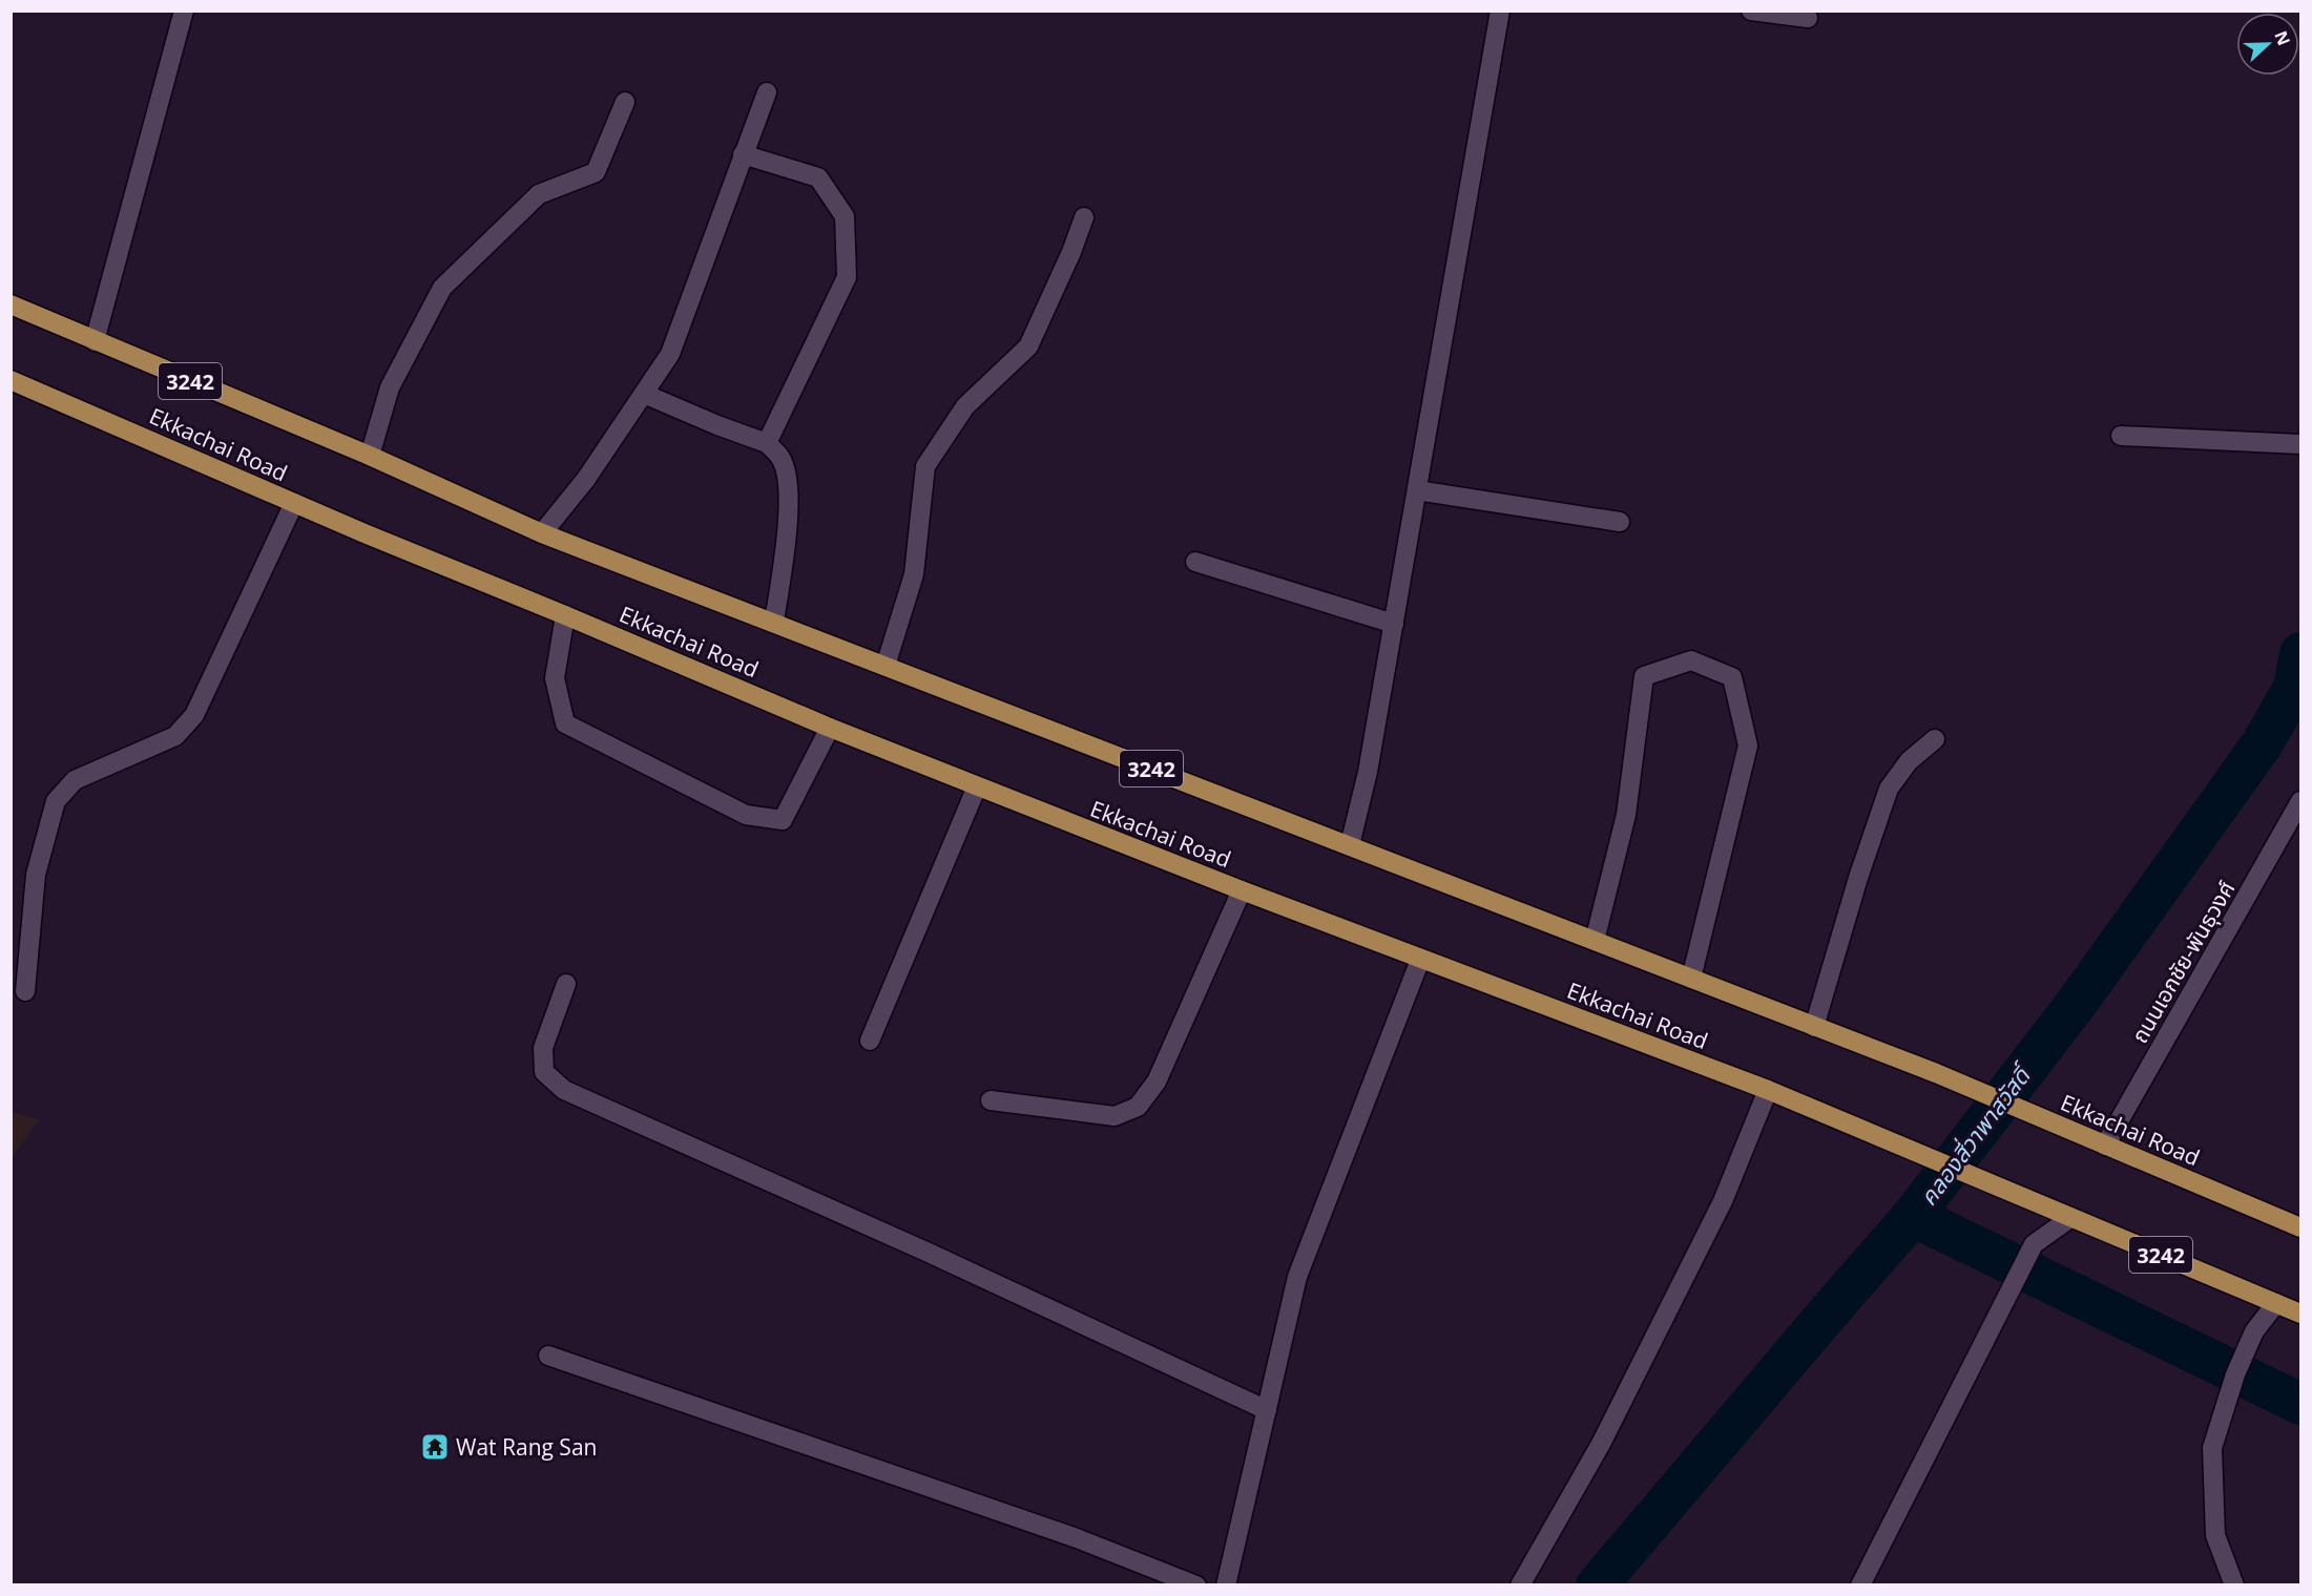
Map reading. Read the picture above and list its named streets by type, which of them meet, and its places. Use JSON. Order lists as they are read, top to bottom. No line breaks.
{"streets":{"main road":["3242","Ekkachai Road"],"street":["ถนนเอกชัย-พันธุวงศ์"]},"crossings":[["Ekkachai Road","ถนนเอกชัย-พันธุวงศ์"]],"water":["คลองสี่วาพาสวัสดิ์"],"places":{"temple":["Wat Rang San"]},"north":"right"}
